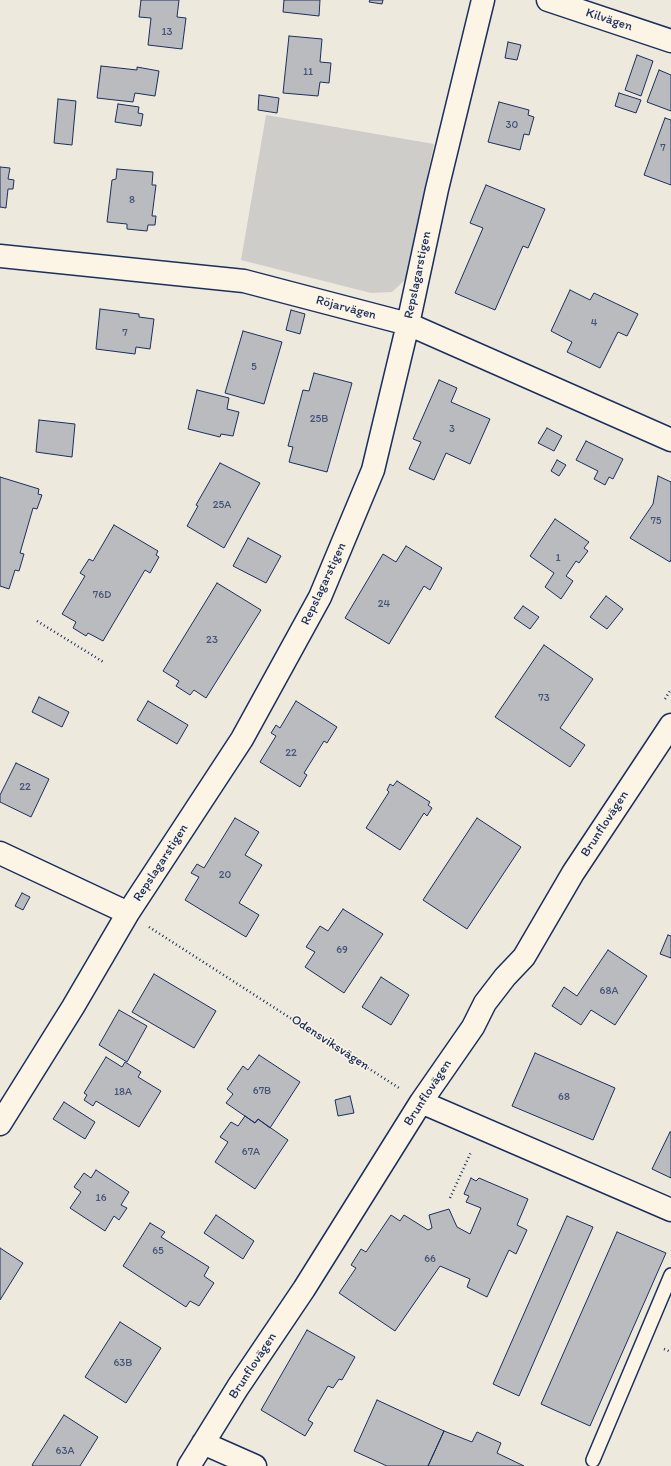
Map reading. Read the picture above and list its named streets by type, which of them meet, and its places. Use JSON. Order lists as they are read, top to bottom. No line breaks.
{"streets":{"street":["Kilvägen","Repslagarstigen","Röjarvägen","Brunflovägen"],"path":["Odensviksvägen"]},"crossings":[["Repslagarstigen","Röjarvägen"],["Repslagarstigen","Odensviksvägen"],["Brunflovägen","Odensviksvägen"]],"house_numbers":["13","11","30","7","8","4","7","5","25B","3","25A","75","1","76D","24","23","73","22","22","20","69","68A","67B","18A","68","67A","16","65","66","63B","63A"]}
